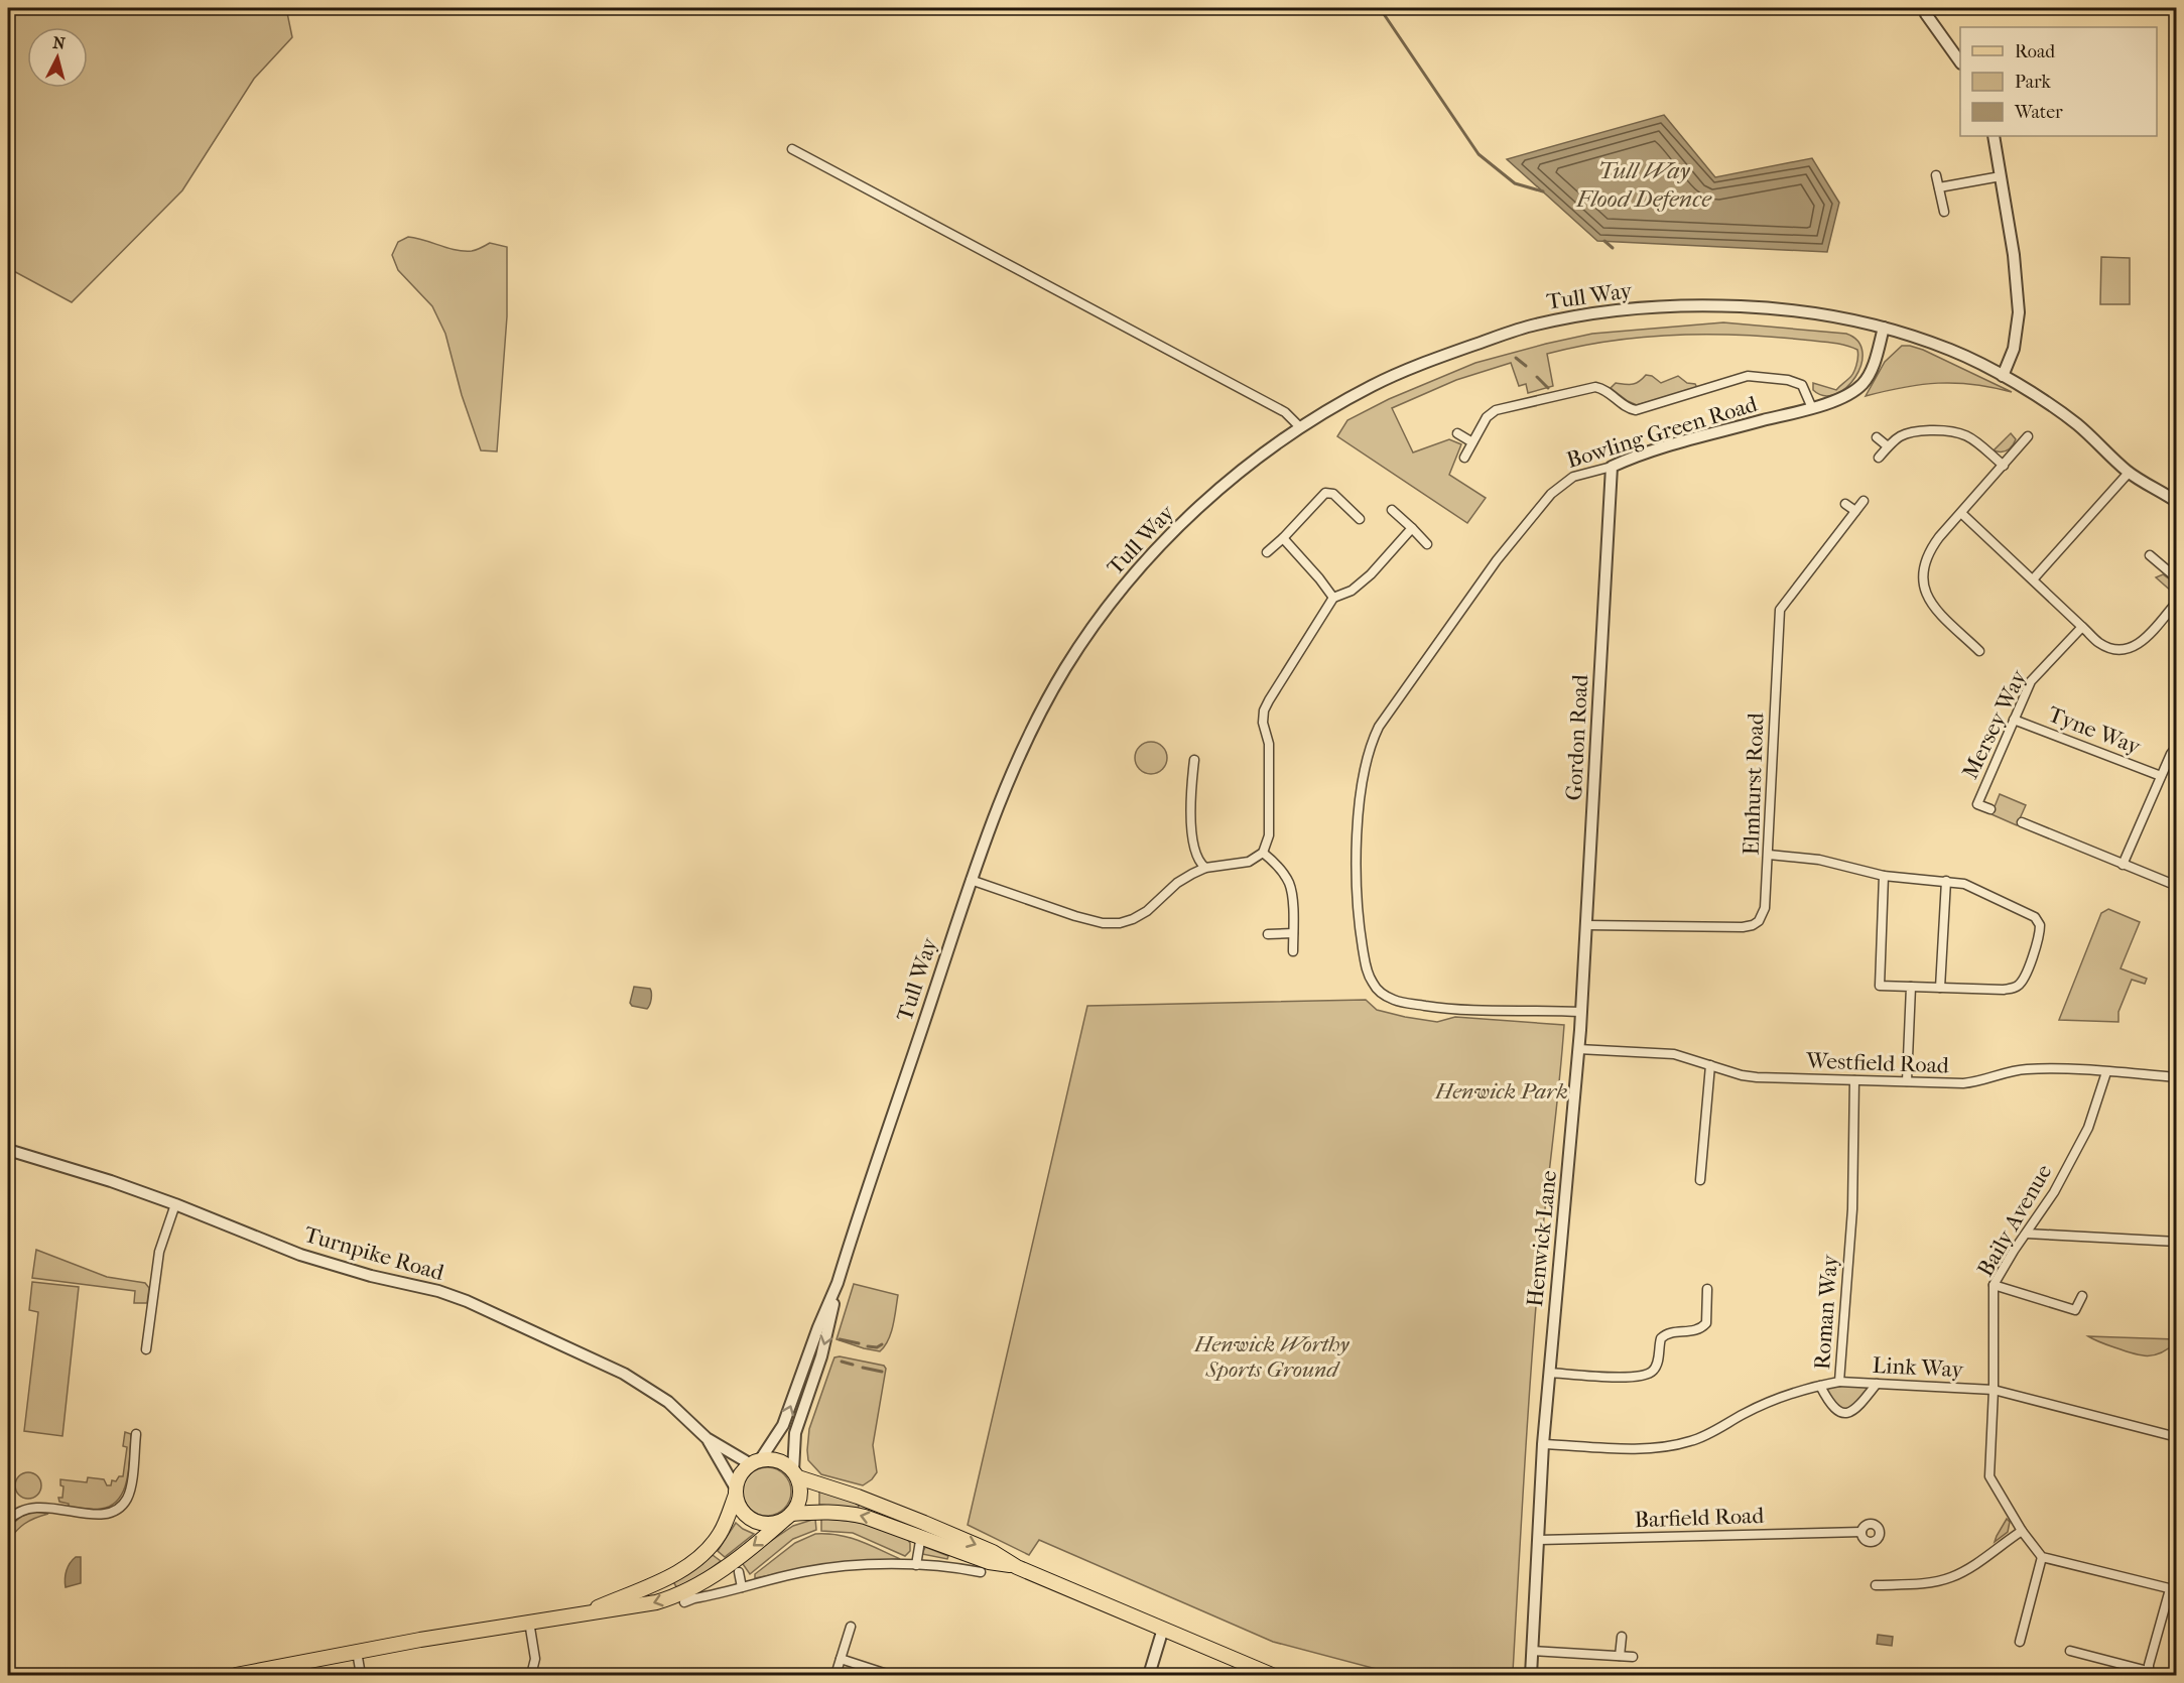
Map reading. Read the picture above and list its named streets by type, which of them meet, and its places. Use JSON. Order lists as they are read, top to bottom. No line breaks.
{"streets":{"street":["Tull Way","Bowling Green Road","Mersey Way","Tyne Way","Gordon Road","Elmhurst Road","Westfield Road","Baily Avenue","Henwick Lane","Turnpike Road","Roman Way","Link Way","Barfield Road"]},"crossings":[["Tull Way","Bowling Green Road"],["Tull Way","Turnpike Road"],["Bowling Green Road","Gordon Road"],["Bowling Green Road","Henwick Lane"],["Mersey Way","Tyne Way"],["Gordon Road","Elmhurst Road"],["Gordon Road","Henwick Lane"],["Westfield Road","Baily Avenue"],["Westfield Road","Henwick Lane"],["Westfield Road","Roman Way"],["Baily Avenue","Link Way"],["Henwick Lane","Roman Way"],["Henwick Lane","Barfield Road"],["Roman Way","Link Way"]],"water":["Tull Way Flood Defence"],"parks":["Henwick Park","Henwick Worthy Sports Ground"],"legend":["Road","Park","Water"],"north":"top"}
